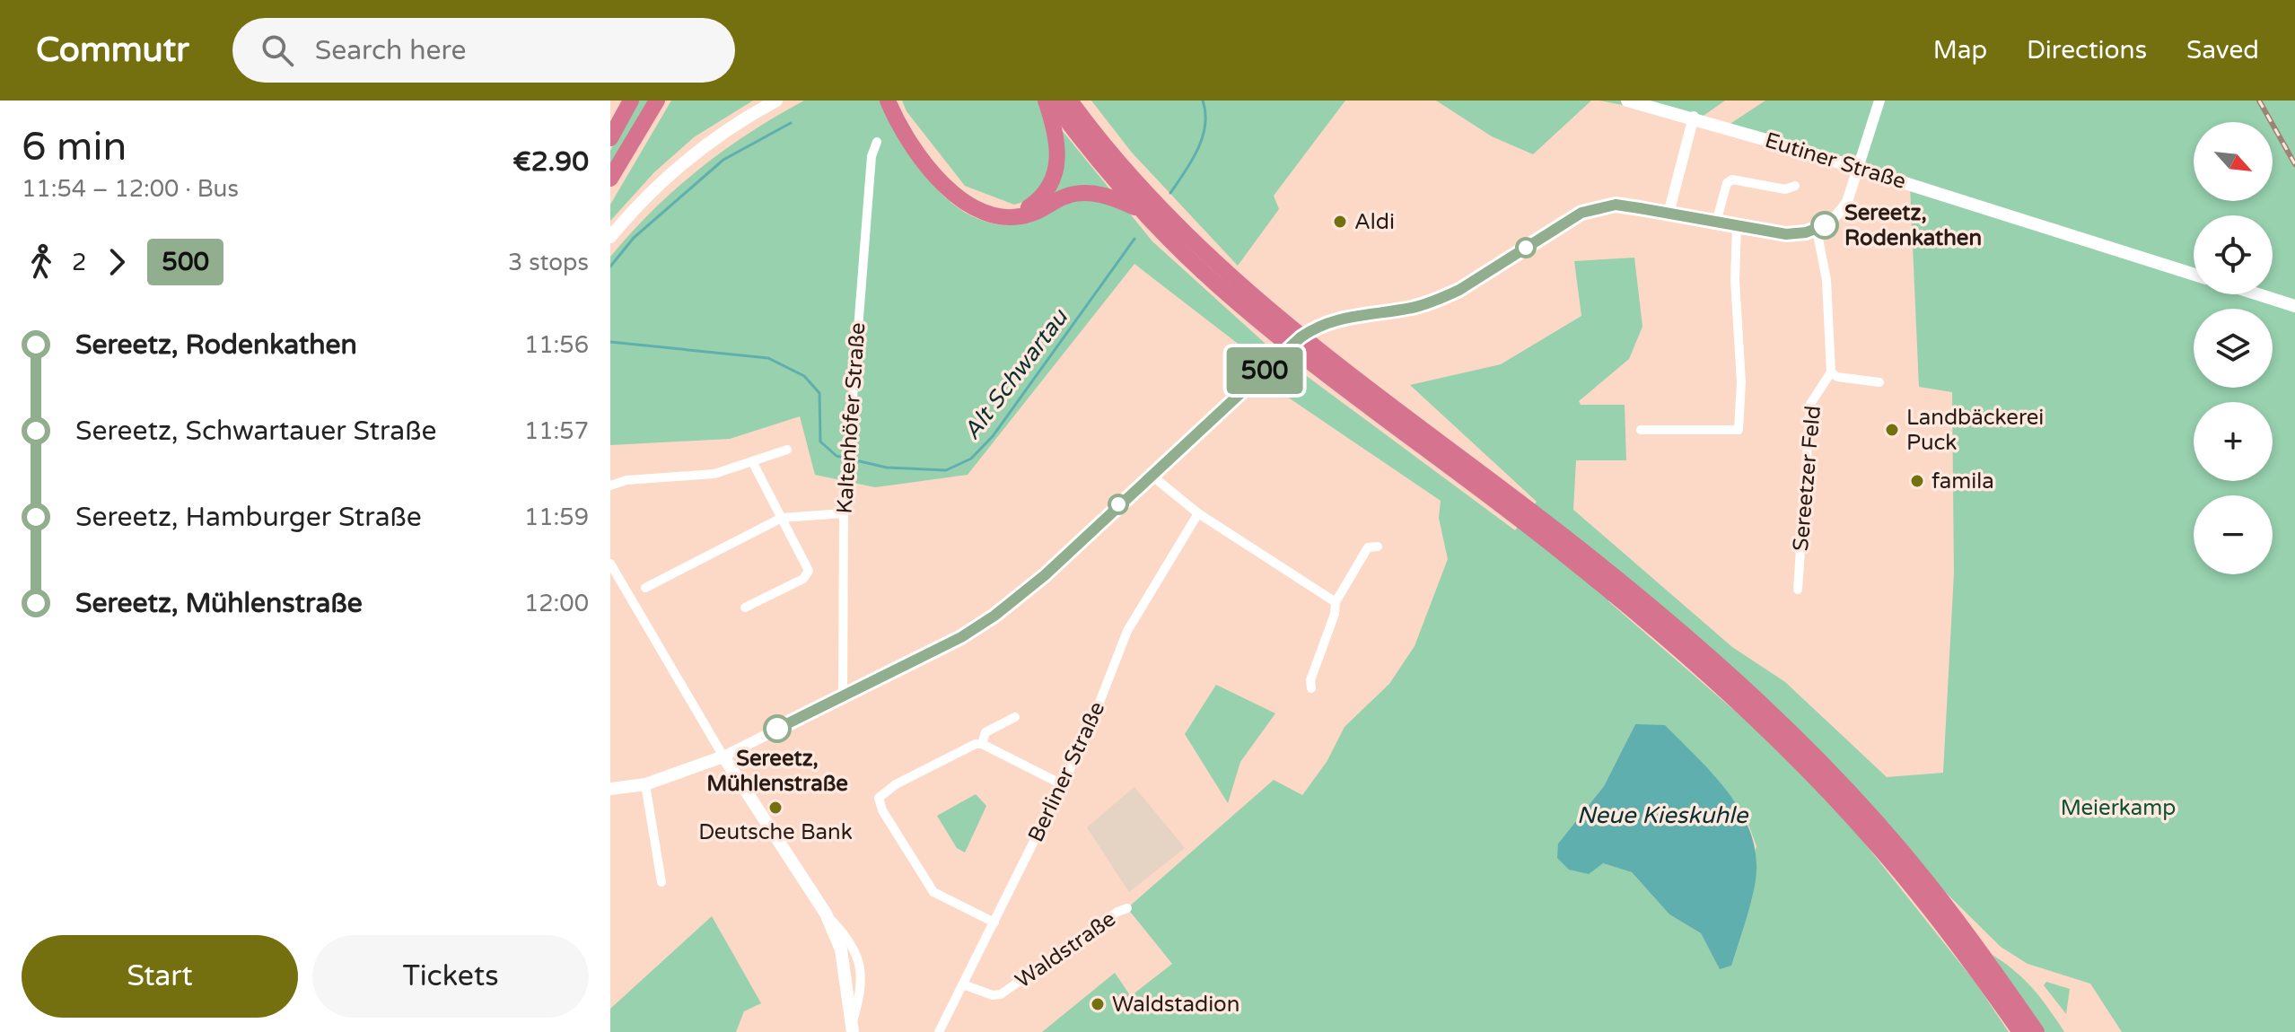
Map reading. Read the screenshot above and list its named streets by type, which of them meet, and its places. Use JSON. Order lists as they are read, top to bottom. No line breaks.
{"streets":{"main road":["Eutiner Straße"],"street":["Kaltenhöfer Straße","Sereetzer Feld","Berliner Straße","Waldstraße"]},"crossings":[["Berliner Straße","Waldstraße"]],"water":["Alt Schwartau","Neue Kieskuhle"],"parks":["Meierkamp"],"places":["Aldi","Sereetz, Rodenkathen","Landbäckerei Puck","famila","Sereetz, Mühlenstraße","Deutsche Bank","Waldstadion"],"lines":["bus line 500"],"north":"bottom right","page":{"header":"Commutr","search":"Search here","nav":["Map","Directions","Saved"],"heading":["6 min","11:54 – 12:00 · Bus","€2.90"],"on_map":"500","map_buttons":["+","−"],"legs":["2","500","3 stops"],"list":[{"name":"Sereetz, Rodenkathen","value":"11:56"},{"name":"Sereetz, Schwartauer Straße","value":"11:57"},{"name":"Sereetz, Hamburger Straße","value":"11:59"},{"name":"Sereetz, Mühlenstraße","value":"12:00"}],"buttons":["Start","Tickets"]}}
